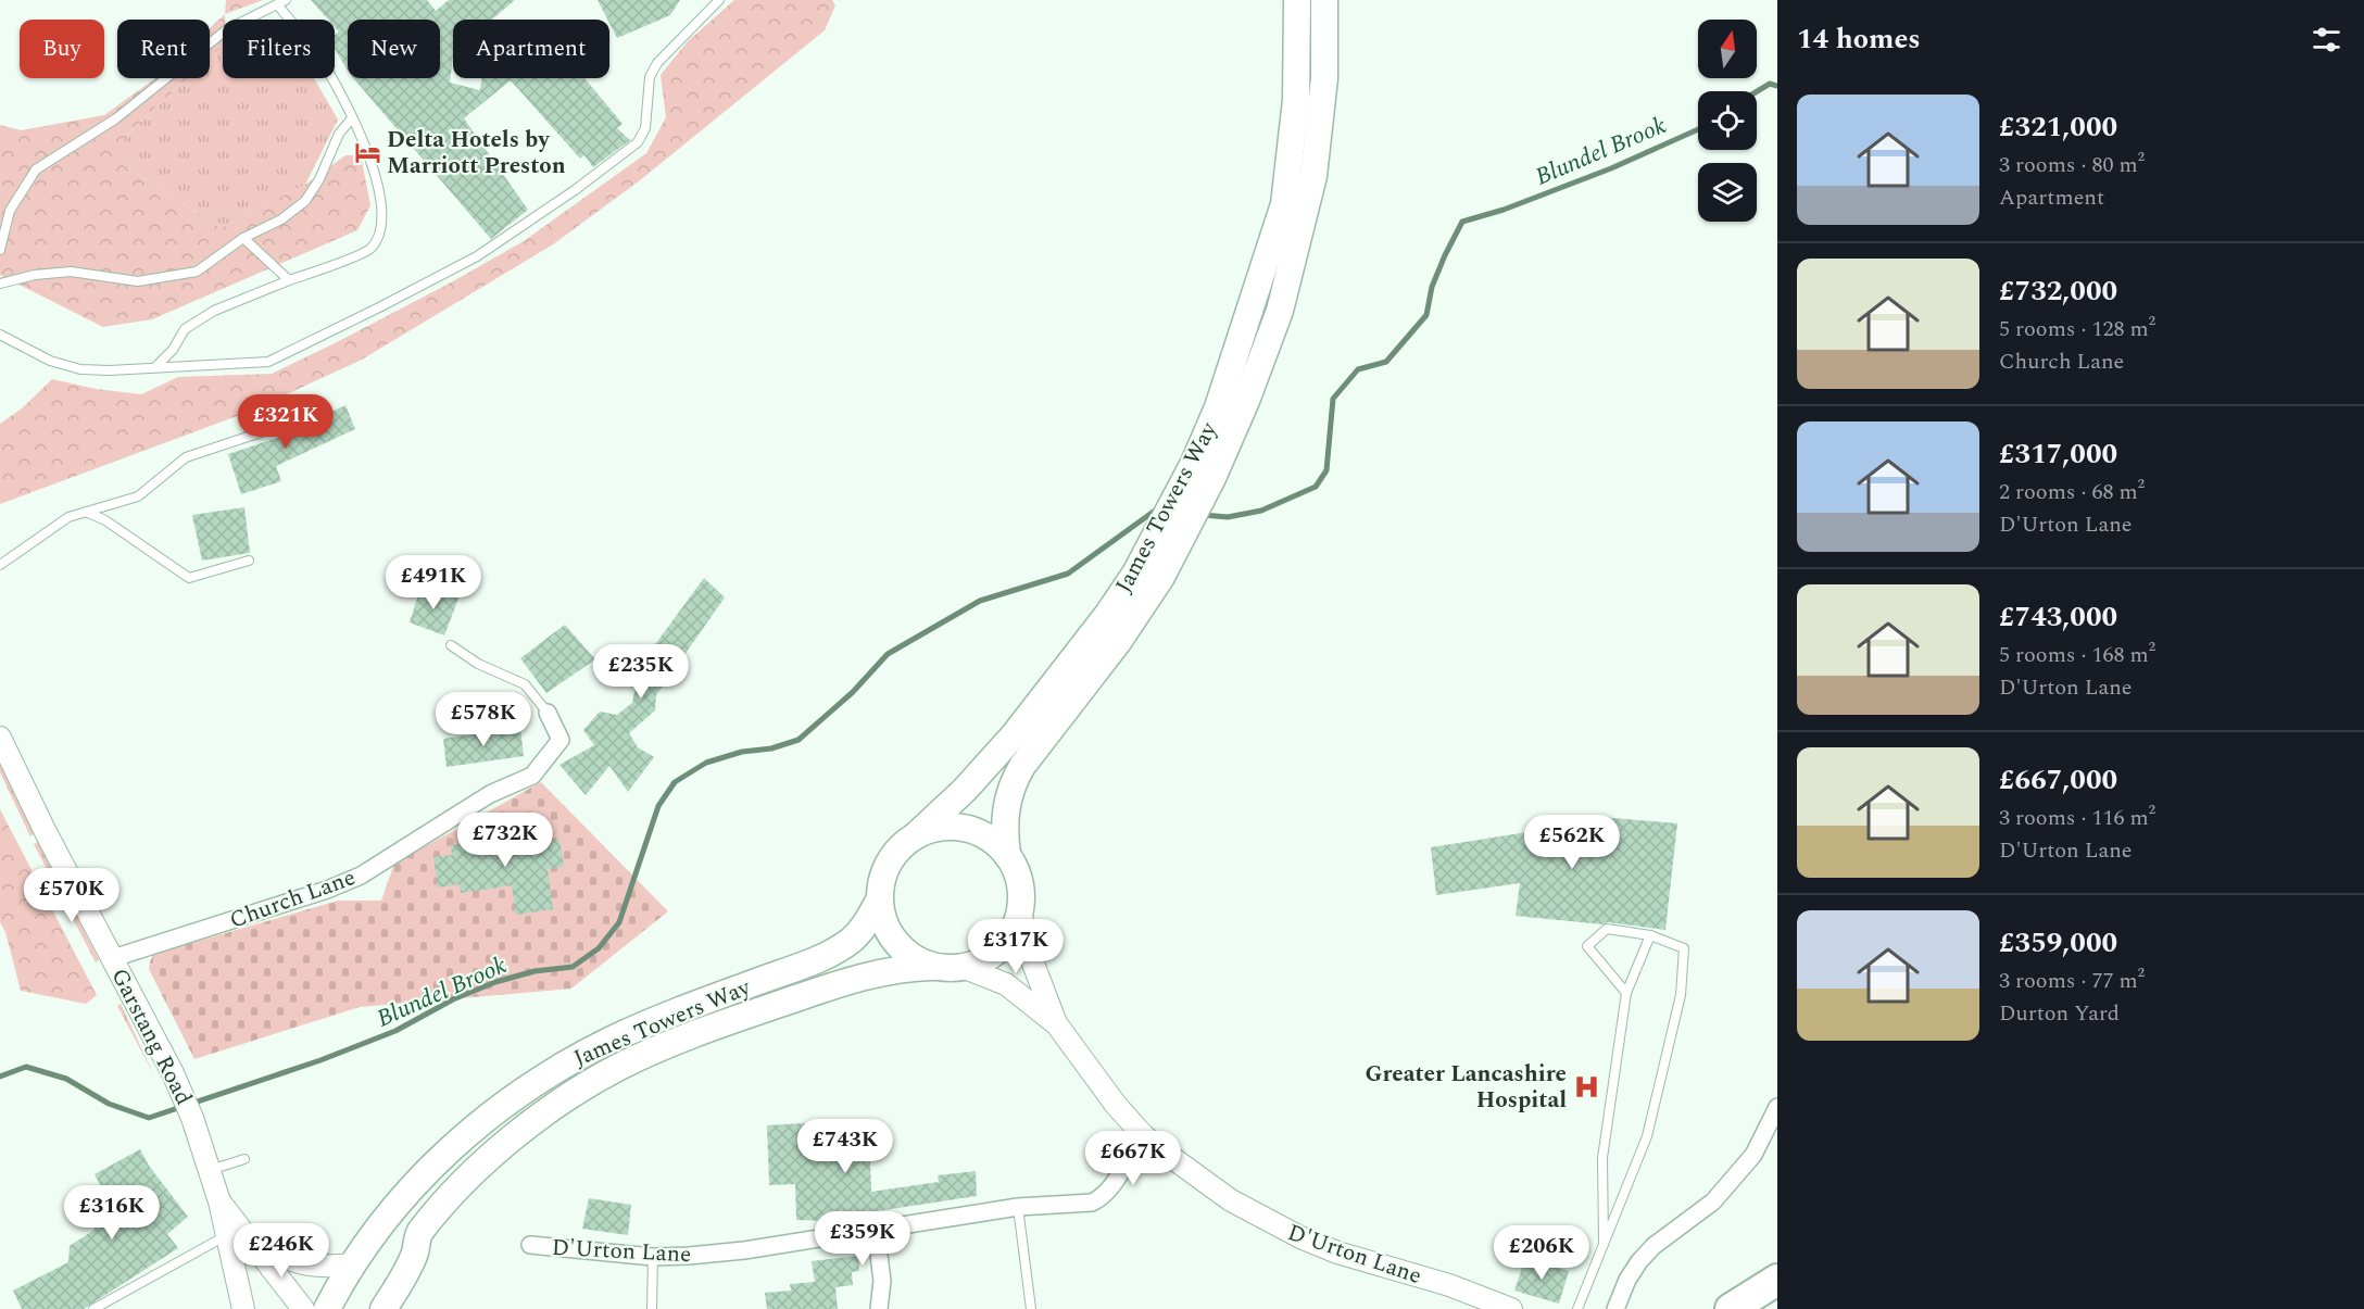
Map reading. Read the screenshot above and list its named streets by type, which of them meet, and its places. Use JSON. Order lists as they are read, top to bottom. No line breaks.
{"streets":{"main road":["James Towers Way"],"street":["Church Lane","Garstang Road","D'Urton Lane"]},"crossings":[["James Towers Way","D'Urton Lane"],["Church Lane","Garstang Road"]],"water":["Blundel Brook"],"places":{"hotel":["Delta Hotels by Marriott Preston"],"hospital":["Greater Lancashire Hospital"]},"north":"top","page":{"heading":"14 homes","chip":["Buy","Rent","Filters","New","Apartment"],"list":[{"name":"£321,000","note":"3 rooms · 80 m² · Apartment"},{"name":"£732,000","note":"5 rooms · 128 m² · Church Lane"},{"name":"£317,000","note":"2 rooms · 68 m² · D'Urton Lane"},{"name":"£743,000","note":"5 rooms · 168 m² · D'Urton Lane"},{"name":"£667,000","note":"3 rooms · 116 m² · D'Urton Lane"},{"name":"£359,000","note":"3 rooms · 77 m² · Durton Yard"}],"price":["£321K","£491K","£235K","£578K","£732K","£562K","£570K","£317K","£743K","£667K","£316K","£359K","£246K","£206K"]}}
